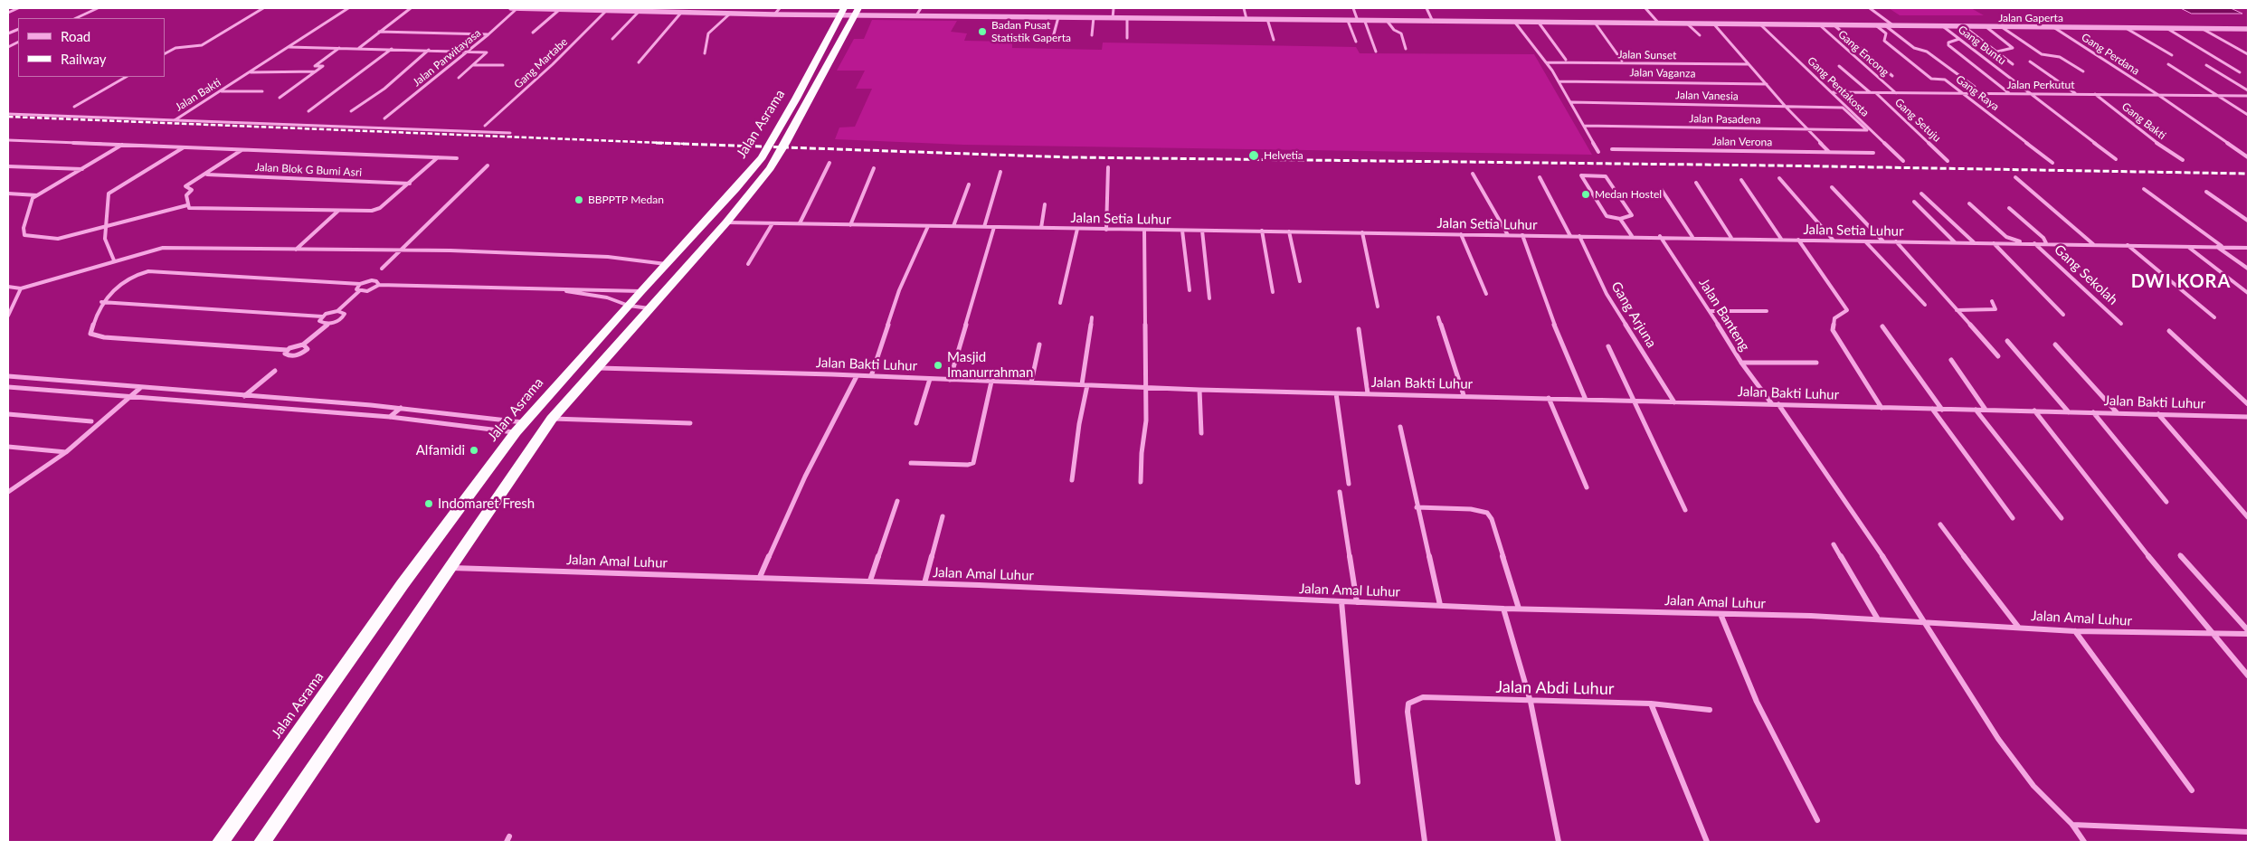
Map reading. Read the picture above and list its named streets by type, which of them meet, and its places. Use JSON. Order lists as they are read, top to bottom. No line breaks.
{"streets":{"highway":["Jalan Asrama"],"street":["Jalan Gaperta","Gang Buntu","Gang Encong","Gang Perdana","Jalan Sunset","Jalan Parwitayasa","Gang Martabe","Jalan Vaganza","Jalan Perkutut","Gang Pentakosta","Gang Raya","Jalan Bakti","Jalan Vanesia","Jalan Pasadena","Gang Setuju","Gang Bakti","Jalan Verona","Jalan Blok G Bumi Asri","Jalan Setia Luhur","Gang Sekolah","Gang Arjuna","Jalan Banteng","Jalan Bakti Luhur","Jalan Amal Luhur","Jalan Abdi Luhur"]},"crossings":[["Jalan Gaperta","Gang Buntu"],["Jalan Gaperta","Gang Encong"],["Jalan Gaperta","Gang Perdana"],["Jalan Gaperta","Jalan Parwitayasa"],["Jalan Gaperta","Gang Martabe"],["Jalan Gaperta","Gang Pentakosta"],["Jalan Gaperta","Gang Raya"],["Jalan Gaperta","Jalan Asrama"],["Gang Buntu","Jalan Perkutut"],["Gang Encong","Jalan Perkutut"],["Gang Perdana","Jalan Perkutut"],["Jalan Perkutut","Gang Pentakosta"],["Jalan Perkutut","Gang Raya"],["Jalan Perkutut","Gang Setuju"],["Jalan Perkutut","Gang Bakti"],["Jalan Vanesia","Jalan Pasadena"],["Jalan Asrama","Jalan Setia Luhur"],["Jalan Asrama","Jalan Bakti Luhur"],["Jalan Asrama","Jalan Amal Luhur"],["Jalan Setia Luhur","Gang Sekolah"],["Jalan Setia Luhur","Gang Arjuna"],["Jalan Setia Luhur","Jalan Banteng"],["Gang Arjuna","Jalan Bakti Luhur"],["Jalan Banteng","Jalan Bakti Luhur"],["Jalan Banteng","Jalan Amal Luhur"]],"districts":["DWI KORA"],"places":["Badan Pusat Statistik Gaperta","Helvetia","Medan Hostel","BBPPTP Medan","Masjid Imanurrahman","Alfamidi","Indomaret Fresh"],"legend":["Road","Railway"]}
